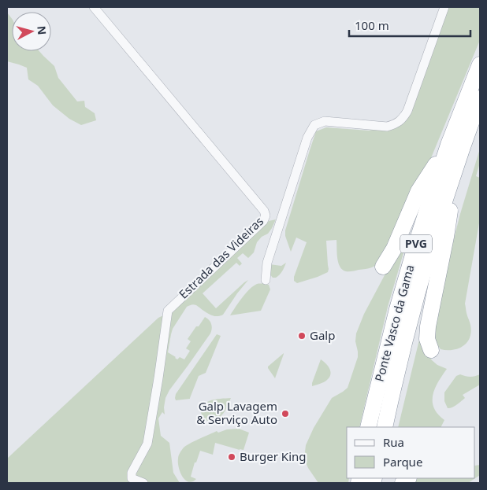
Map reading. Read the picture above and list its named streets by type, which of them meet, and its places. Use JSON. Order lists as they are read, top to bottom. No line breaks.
{"streets":{"highway":["PVG","Ponte Vasco da Gama"],"street":["Estrada das Videiras"]},"places":["Galp","Galp Lavagem & Serviço Auto","Burger King"],"legend":["Rua","Parque"],"scale_bar":"100 m","north":"right"}
